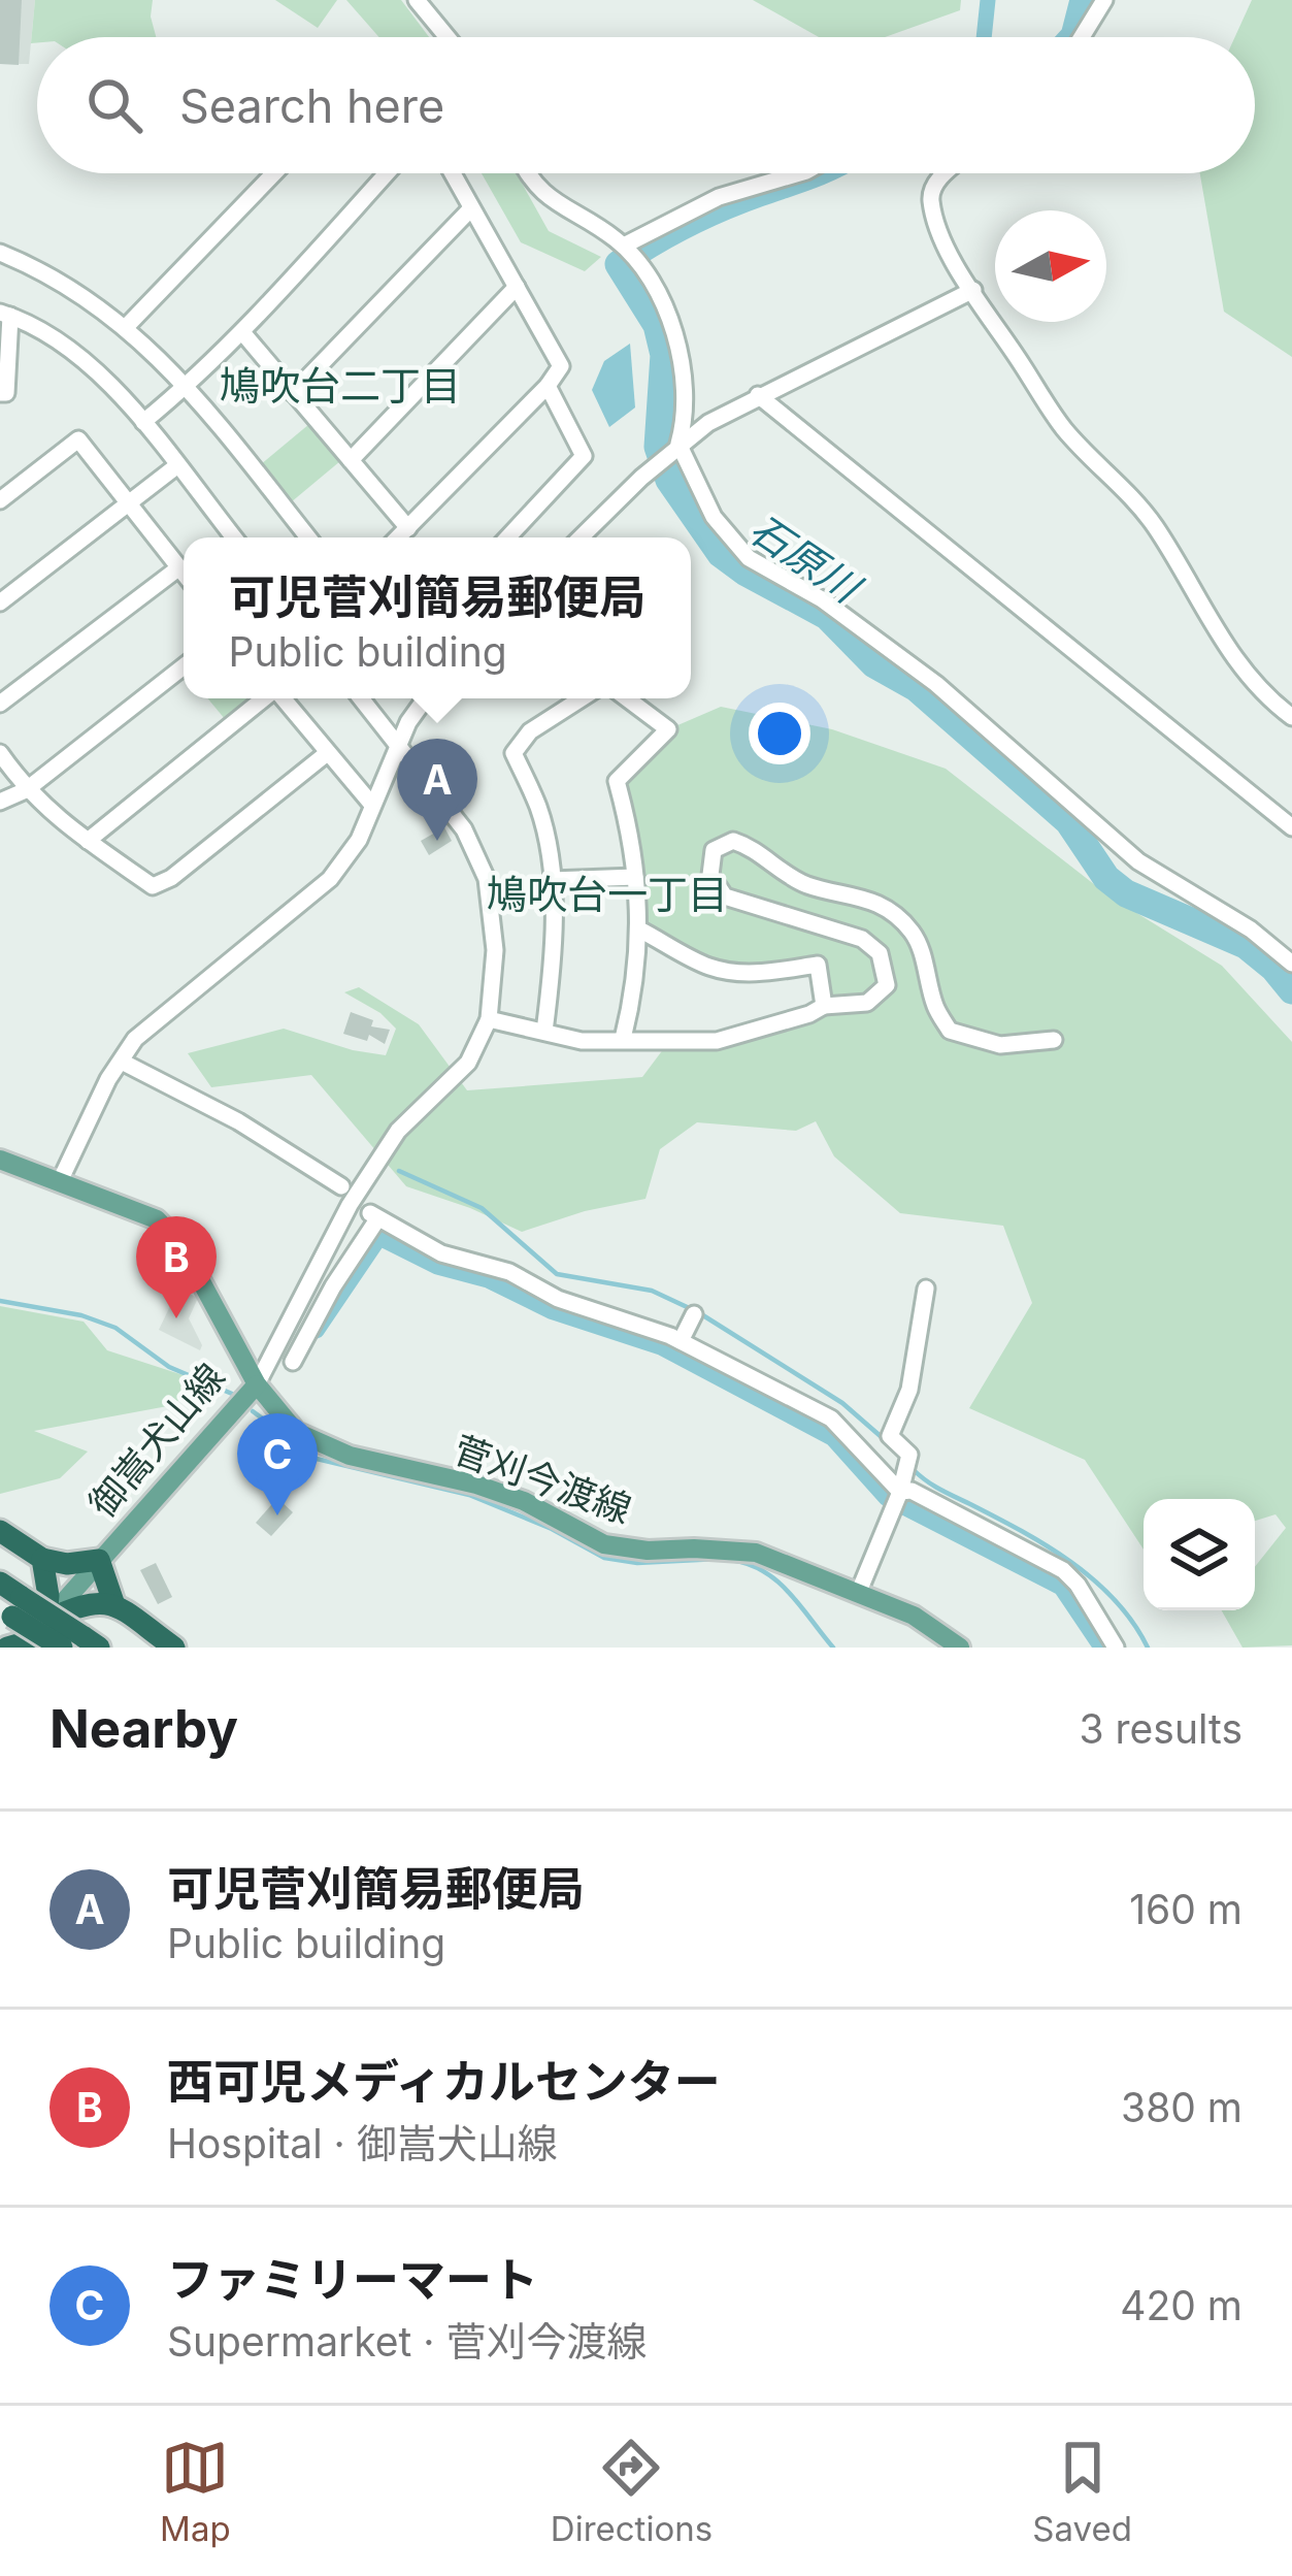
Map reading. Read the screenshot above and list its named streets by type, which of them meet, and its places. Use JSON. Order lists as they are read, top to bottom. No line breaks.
{"streets":{"main road":["御嵩犬山線","菅刈今渡線"]},"crossings":[["御嵩犬山線","菅刈今渡線"]],"districts":["鳩吹台二丁目","鳩吹台一丁目"],"water":["石原川"],"north":"right","page":{"search":"Search here","popup":["可児菅刈簡易郵便局","Public building"],"pins":["A","B","C"],"heading":["Nearby","3 results"],"list":[{"mark":"A","name":"可児菅刈簡易郵便局","note":"Public building","value":"160 m"},{"mark":"B","name":"西可児メディカルセンター","note":"Hospital · 御嵩犬山線","value":"380 m"},{"mark":"C","name":"ファミリーマート","note":"Supermarket · 菅刈今渡線","value":"420 m"}],"nav":["Map","Directions","Saved"]}}
